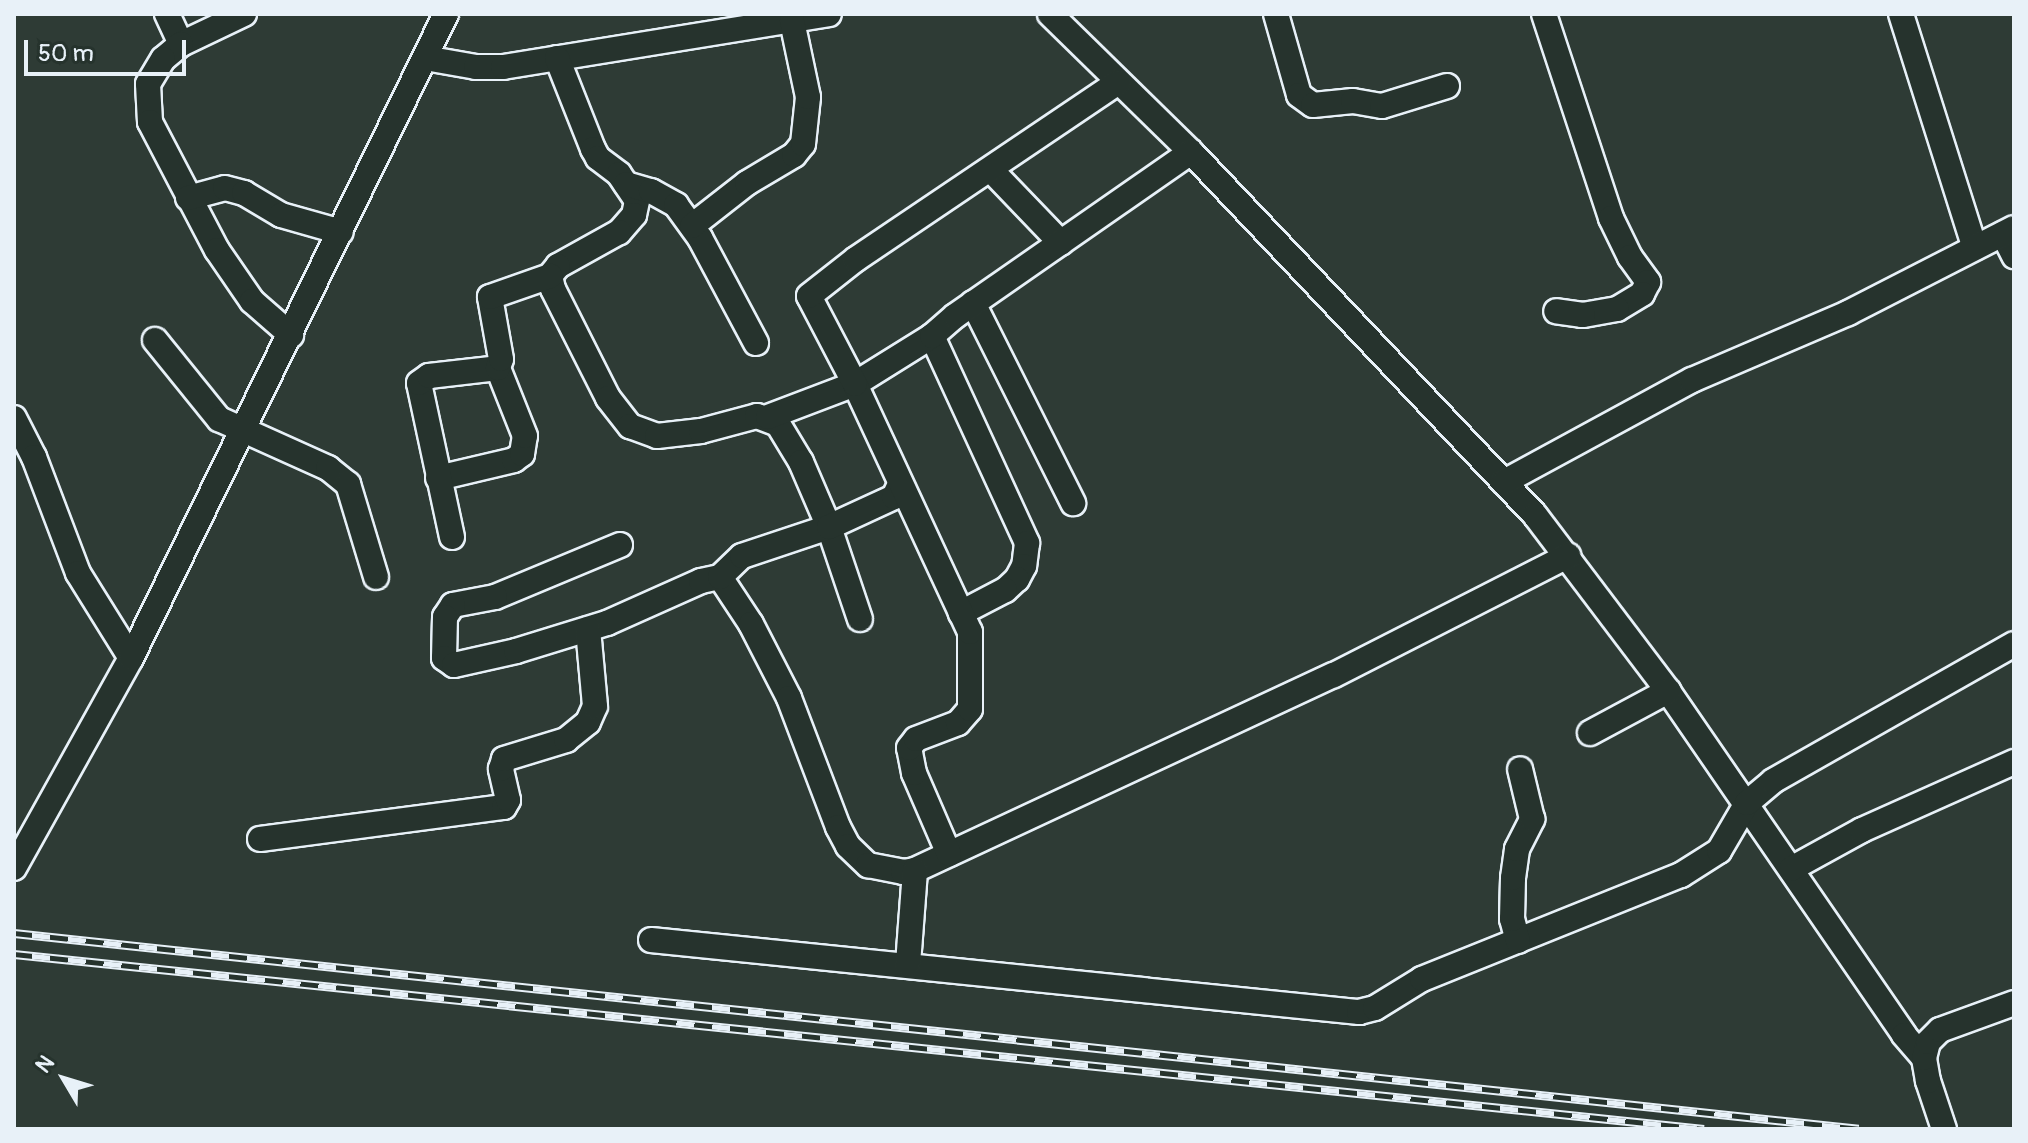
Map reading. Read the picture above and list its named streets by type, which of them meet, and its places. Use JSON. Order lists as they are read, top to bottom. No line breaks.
{"scale_bar":"50 m","north":"top left"}
